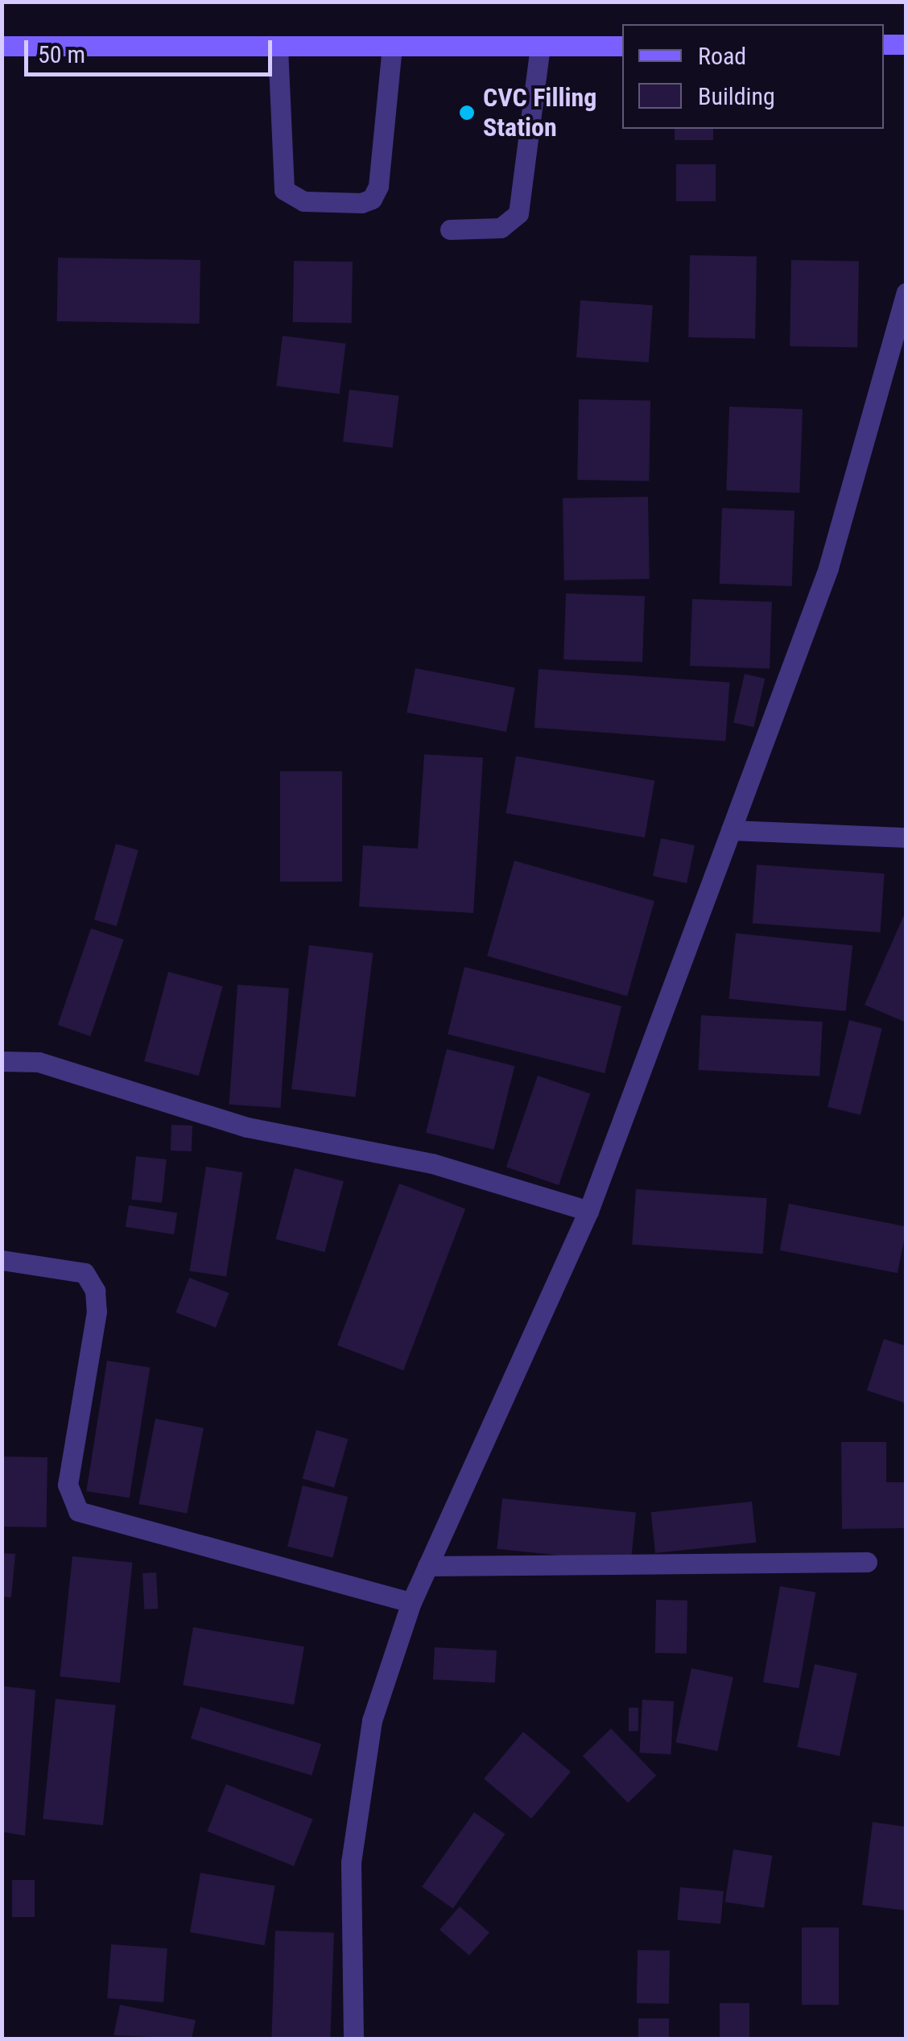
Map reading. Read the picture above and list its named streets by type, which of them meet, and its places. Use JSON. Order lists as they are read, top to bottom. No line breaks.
{"places":["CVC Filling Station"],"legend":["Road","Building"],"scale_bar":"50 m"}
